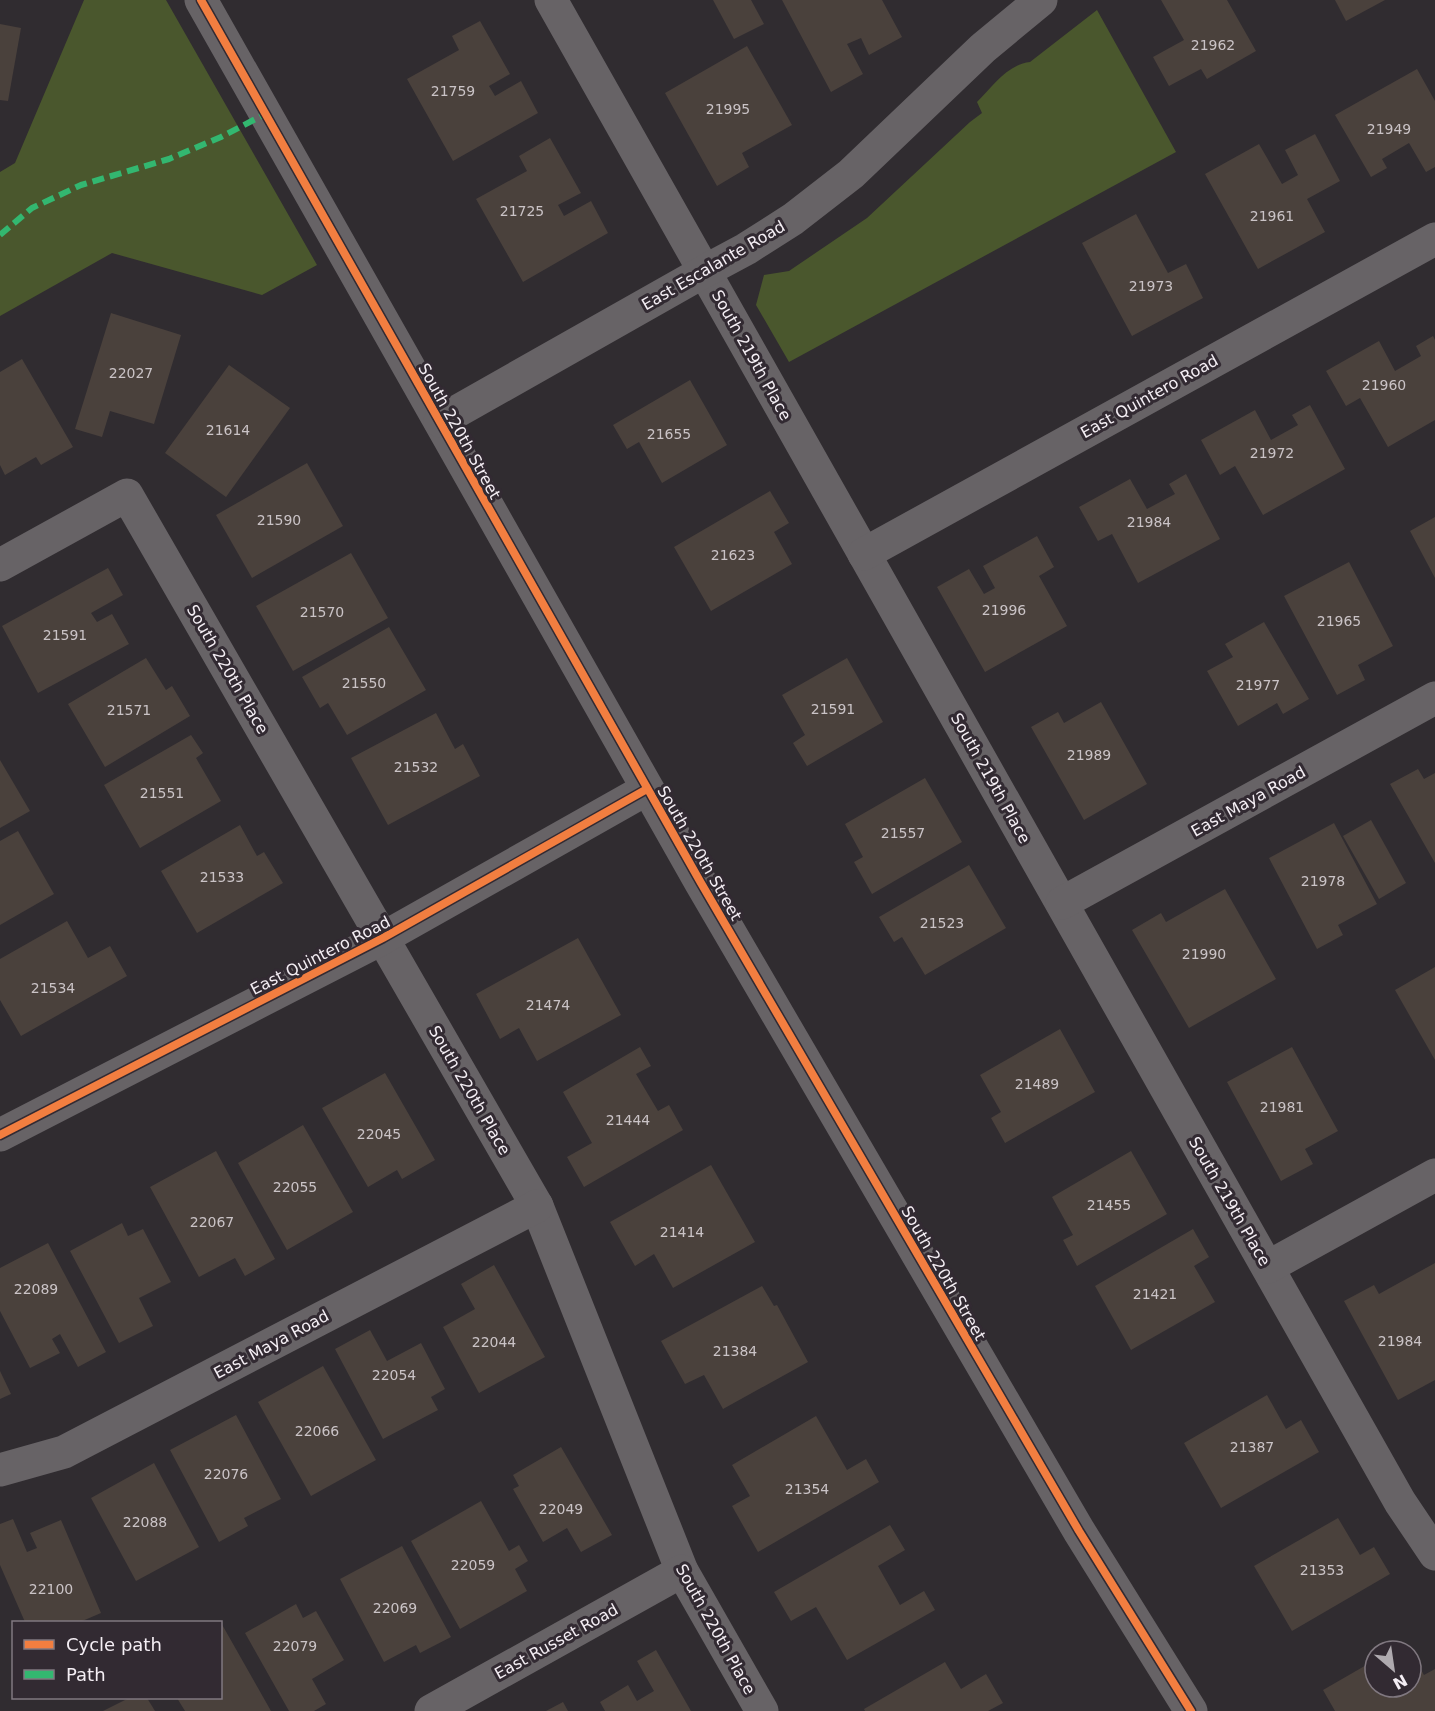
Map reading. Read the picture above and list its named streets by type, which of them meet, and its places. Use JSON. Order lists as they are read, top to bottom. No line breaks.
{"streets":{"street":["East Escalante Road","South 219th Place","East Quintero Road","South 220th Street","South 220th Place","East Maya Road","East Russet Road"]},"crossings":[["East Escalante Road","South 219th Place"],["East Escalante Road","South 220th Street"],["South 219th Place","East Quintero Road"],["South 219th Place","East Maya Road"],["East Quintero Road","South 220th Street"],["East Quintero Road","South 220th Place"],["South 220th Place","East Maya Road"],["South 220th Place","East Russet Road"]],"house_numbers":["21962","21759","21995","21949","21725","21961","21973","22027","21960","21614","21655","21972","21590","21984","21623","21996","21570","21965","21591","21550","21977","21591","21571","21989","21532","21551","21557","21533","21978","21523","21990","21534","21474","21489","21981","21444","22045","22055","21455","22067","21414","22089","21421","21984","22044","21384","22054","22066","21387","22076","21354","22049","22088","22059","21353","22100","22069","22079"],"legend":["Cycle path","Path"],"north":"bottom right"}
